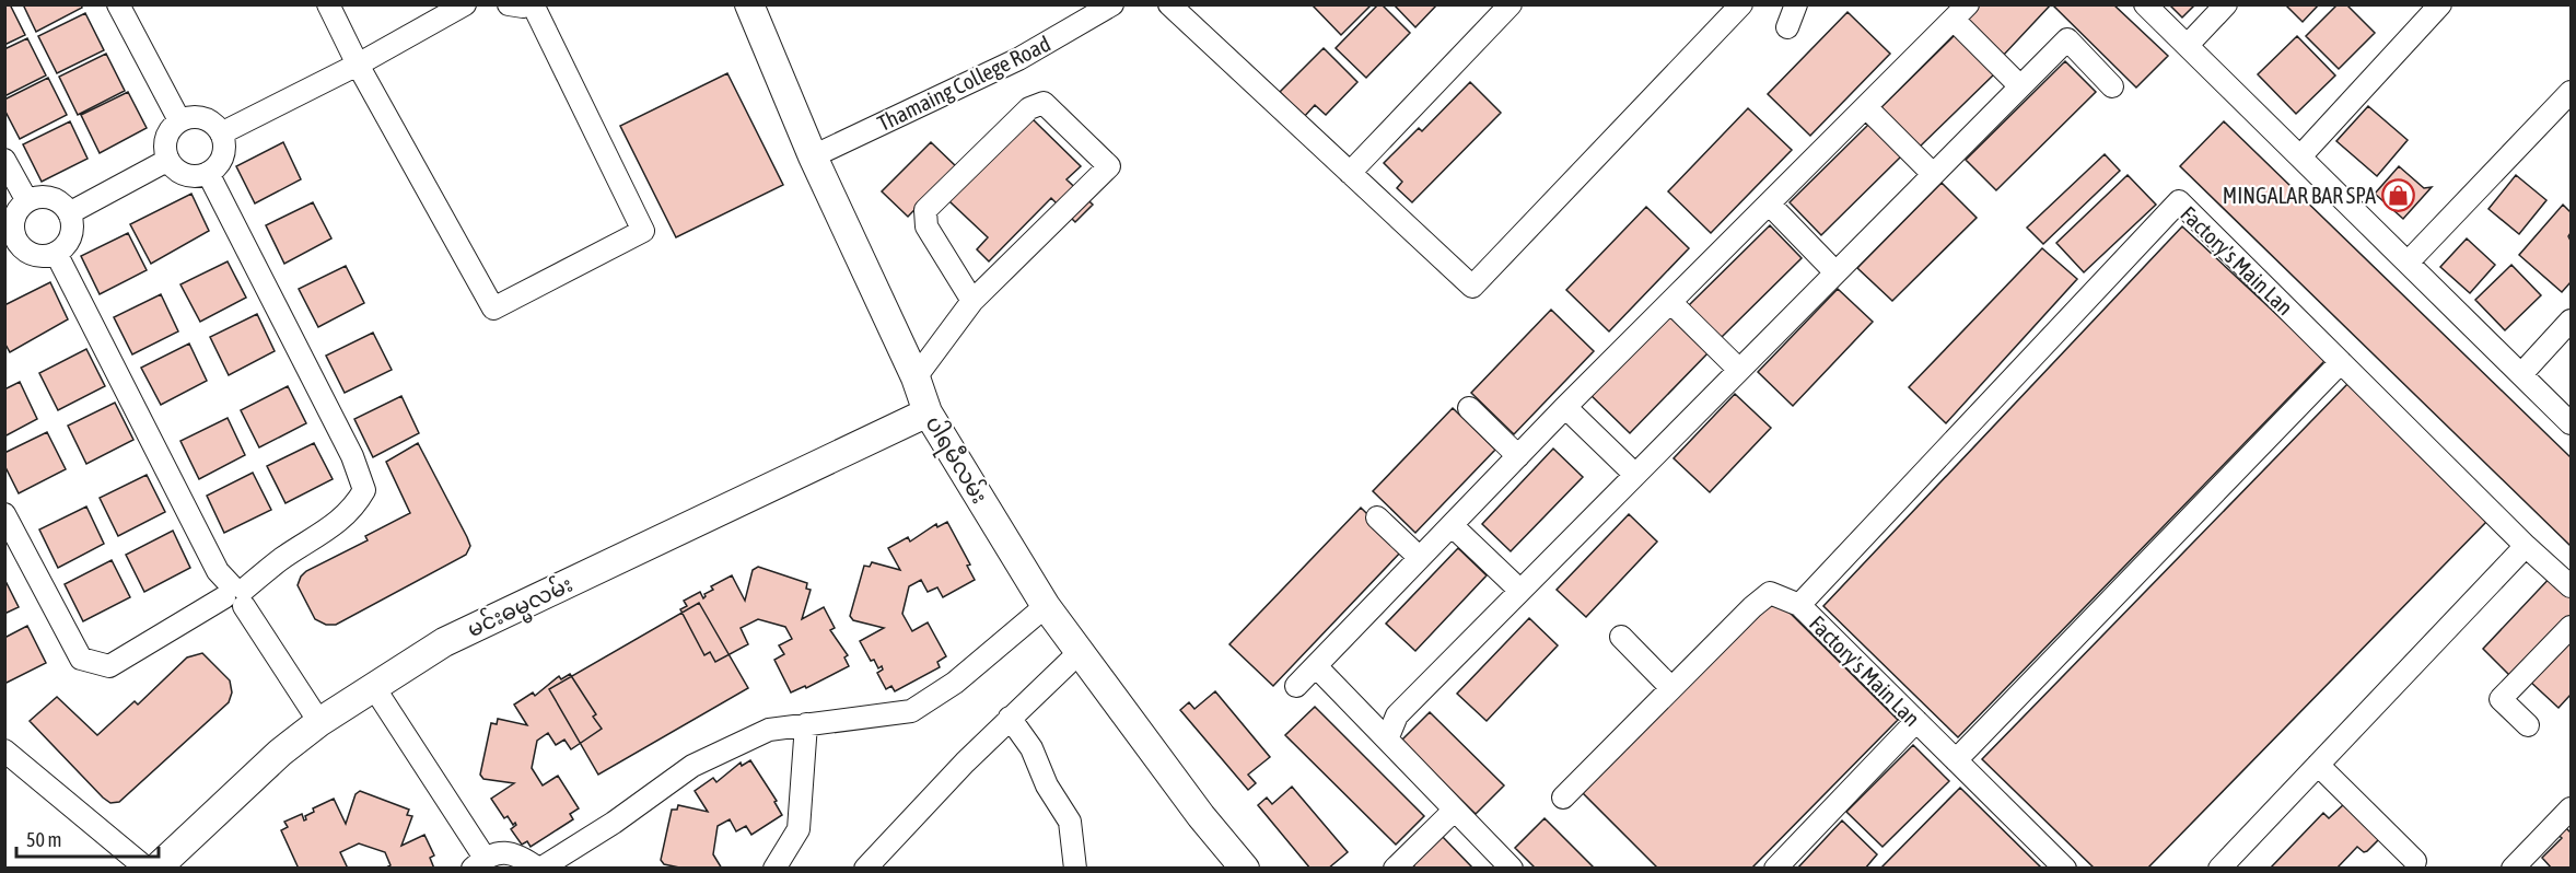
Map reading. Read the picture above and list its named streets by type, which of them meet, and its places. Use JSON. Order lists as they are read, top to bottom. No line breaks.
{"streets":{"main road":["ပါရမီလမ်း","မင်းဓမ္မလမ်း"],"street":["Thamaing College Road","Factory's Main Lan"]},"crossings":[["Thamaing College Road","ပါရမီလမ်း"],["ပါရမီလမ်း","မင်းဓမ္မလမ်း"]],"places":{"shop":["MINGALAR BAR SPA"]},"scale_bar":"50 m"}
